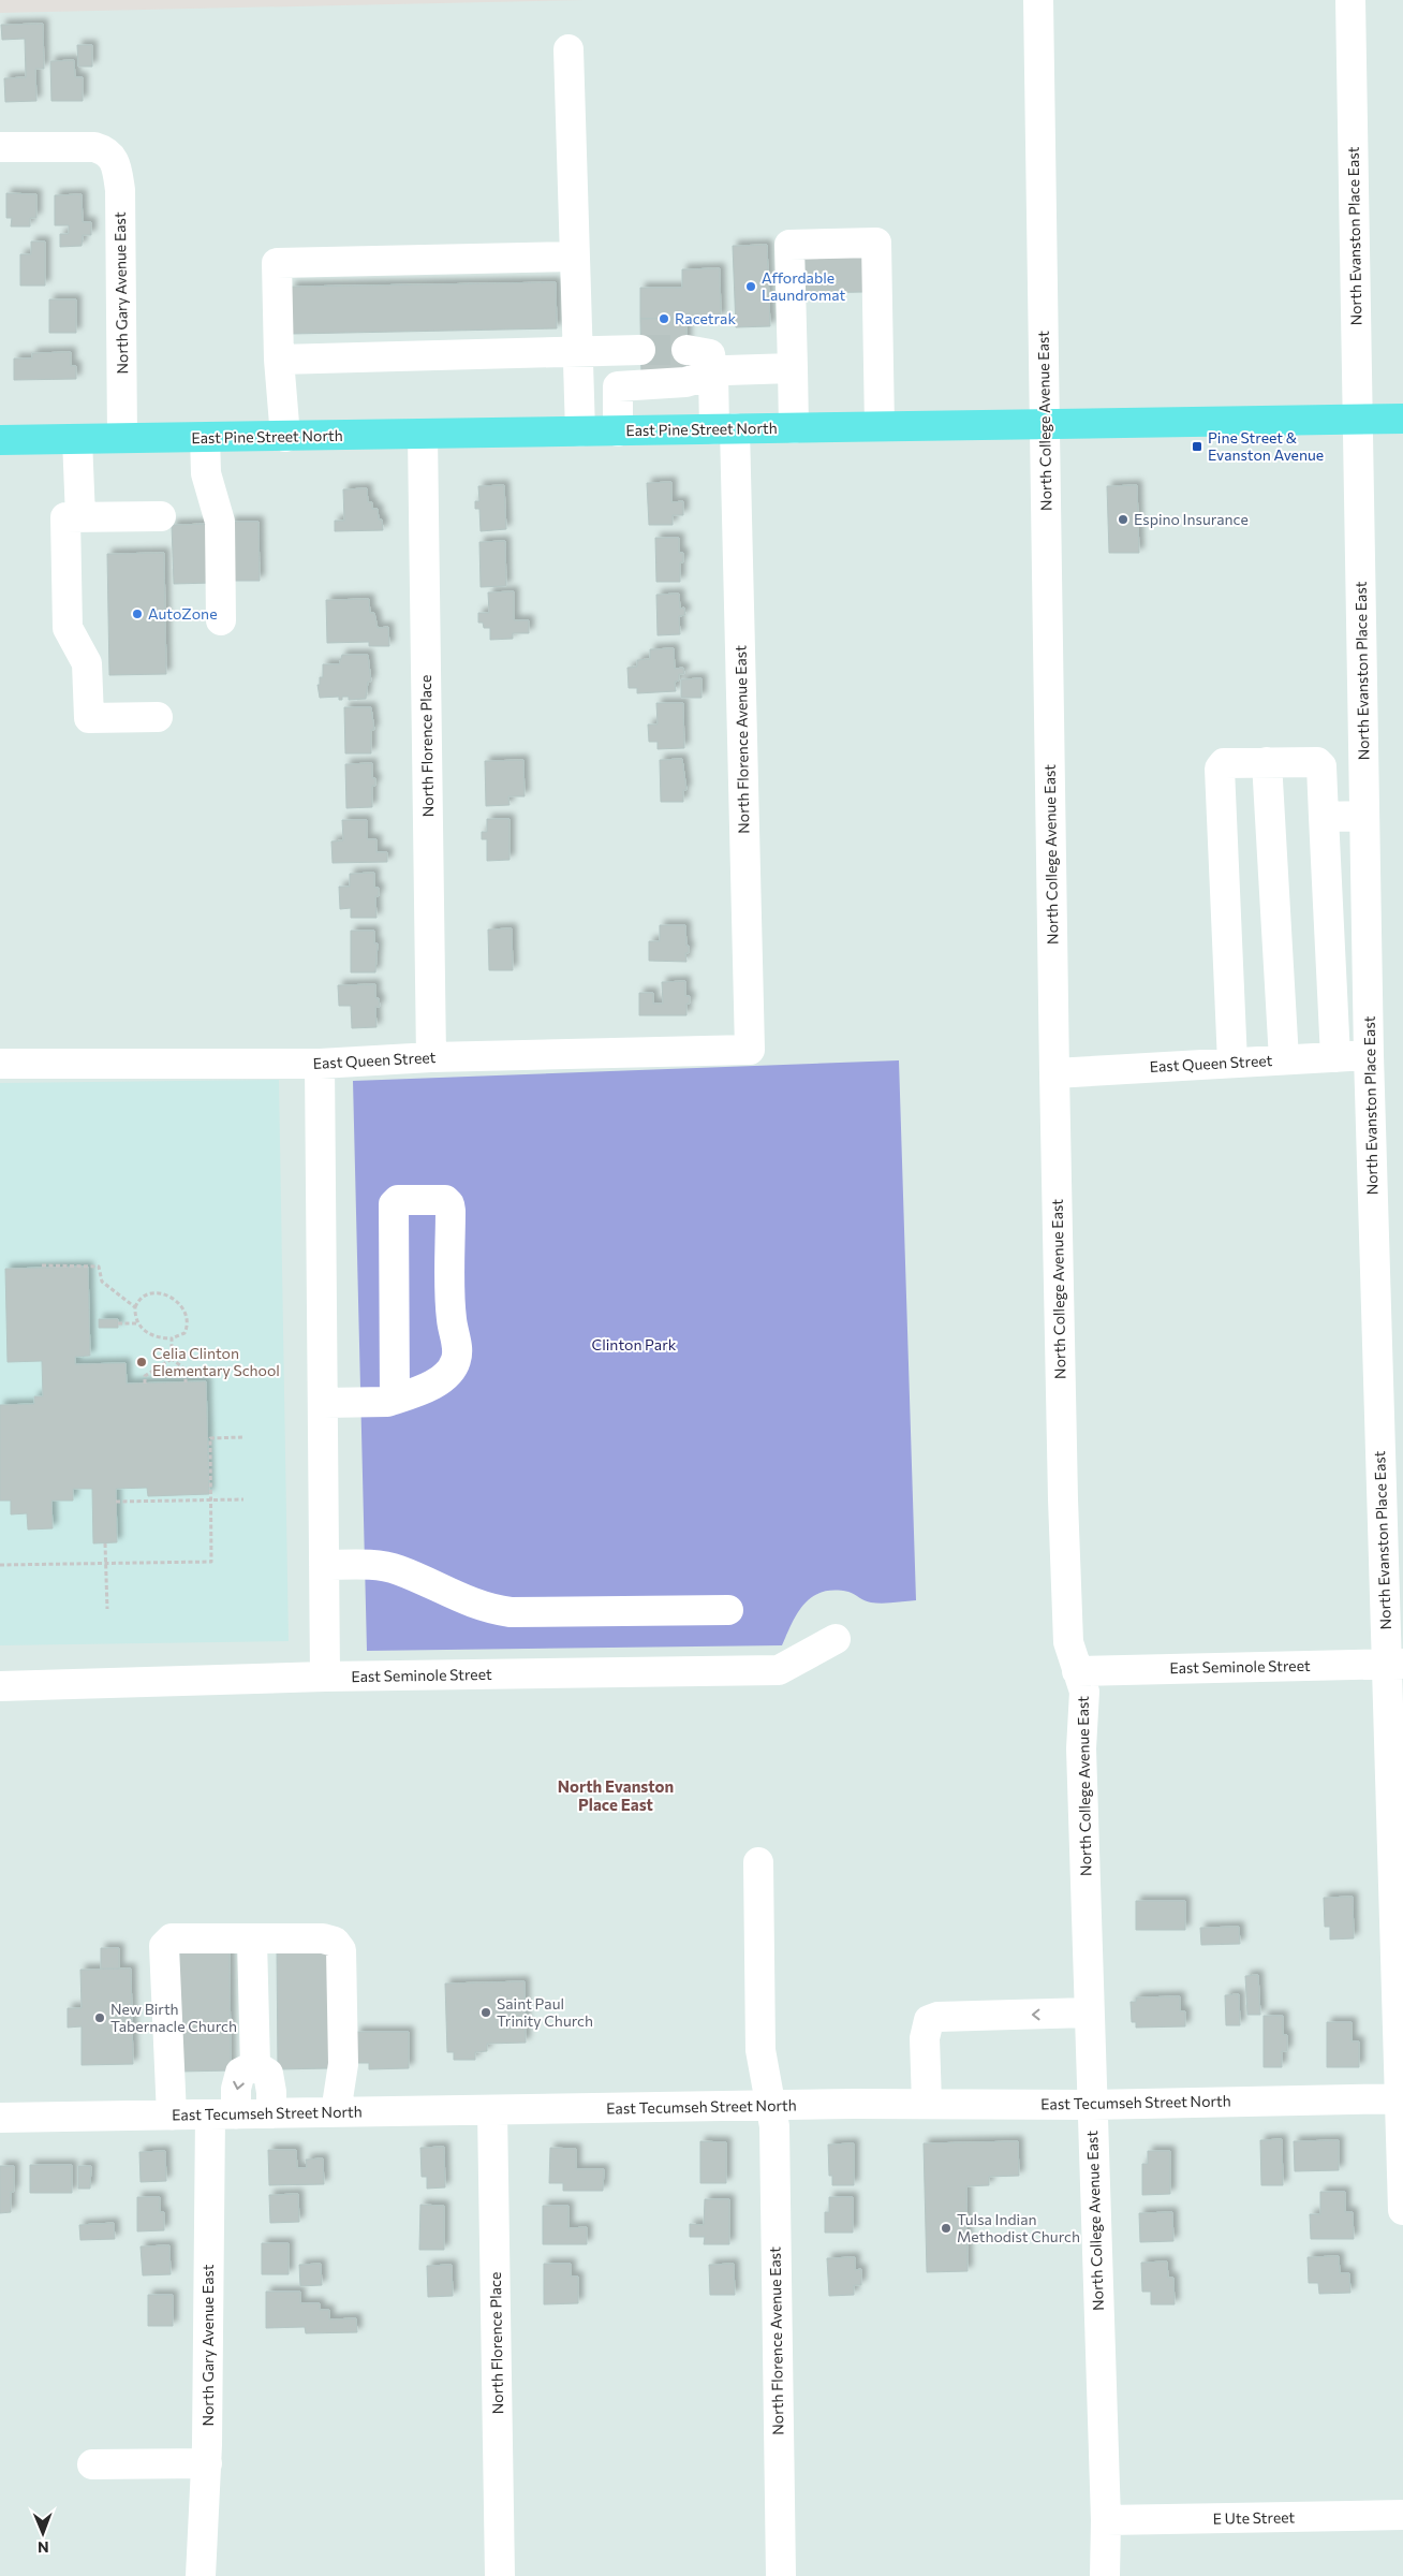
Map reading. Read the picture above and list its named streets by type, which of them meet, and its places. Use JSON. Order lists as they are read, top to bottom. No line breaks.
{"streets":{"main road":["East Pine Street North"],"street":["North Evanston Place East","North Gary Avenue East","North College Avenue East","North Florence Avenue East","North Florence Place","East Queen Street","East Seminole Street","East Tecumseh Street North","E Ute Street"]},"crossings":[["North Evanston Place East","East Pine Street North"],["North Evanston Place East","East Queen Street"],["North Evanston Place East","East Seminole Street"],["North Evanston Place East","East Tecumseh Street North"],["North Gary Avenue East","East Pine Street North"],["North Gary Avenue East","East Tecumseh Street North"],["North College Avenue East","East Pine Street North"],["North College Avenue East","East Queen Street"],["North College Avenue East","East Seminole Street"],["North College Avenue East","East Tecumseh Street North"],["North College Avenue East","E Ute Street"],["East Pine Street North","North Florence Avenue East"],["East Pine Street North","North Florence Place"],["North Florence Avenue East","East Queen Street"],["North Florence Avenue East","East Tecumseh Street North"],["North Florence Place","East Queen Street"],["North Florence Place","East Tecumseh Street North"]],"districts":["North Evanston Place East"],"parks":["Clinton Park"],"places":{"other":["Affordable Laundromat","Racetrak","Espino Insurance","AutoZone","Celia Clinton Elementary School","Saint Paul Trinity Church","New Birth Tabernacle Church","Tulsa Indian Methodist Church"],"transit":["Pine Street & Evanston Avenue"]},"north":"bottom"}
